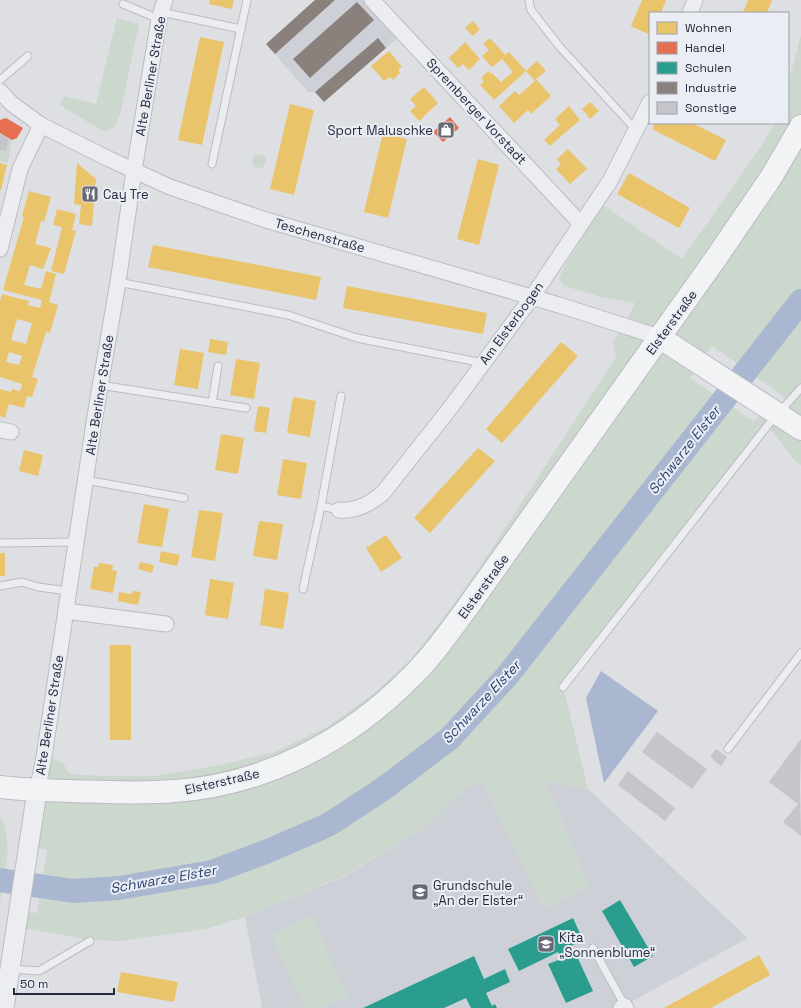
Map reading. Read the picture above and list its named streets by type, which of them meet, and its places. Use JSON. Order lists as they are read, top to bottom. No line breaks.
{"streets":{"main road":["Elsterstraße"],"street":["Alte Berliner Straße","Spremberger Vorstadt","Teschenstraße","Am Elsterbogen"]},"crossings":[["Alte Berliner Straße","Teschenstraße"],["Alte Berliner Straße","Elsterstraße"],["Spremberger Vorstadt","Am Elsterbogen"],["Teschenstraße","Elsterstraße"],["Teschenstraße","Am Elsterbogen"]],"water":["Schwarze Elster"],"places":{"shop":["Sport Maluschke"],"restaurant":["Cay Tre"],"school or university":["Grundschule „An der Elster“","Kita „Sonnenblume“"]},"legend":["Wohnen","Handel","Schulen","Industrie","Sonstige"],"scale_bar":"50 m"}
